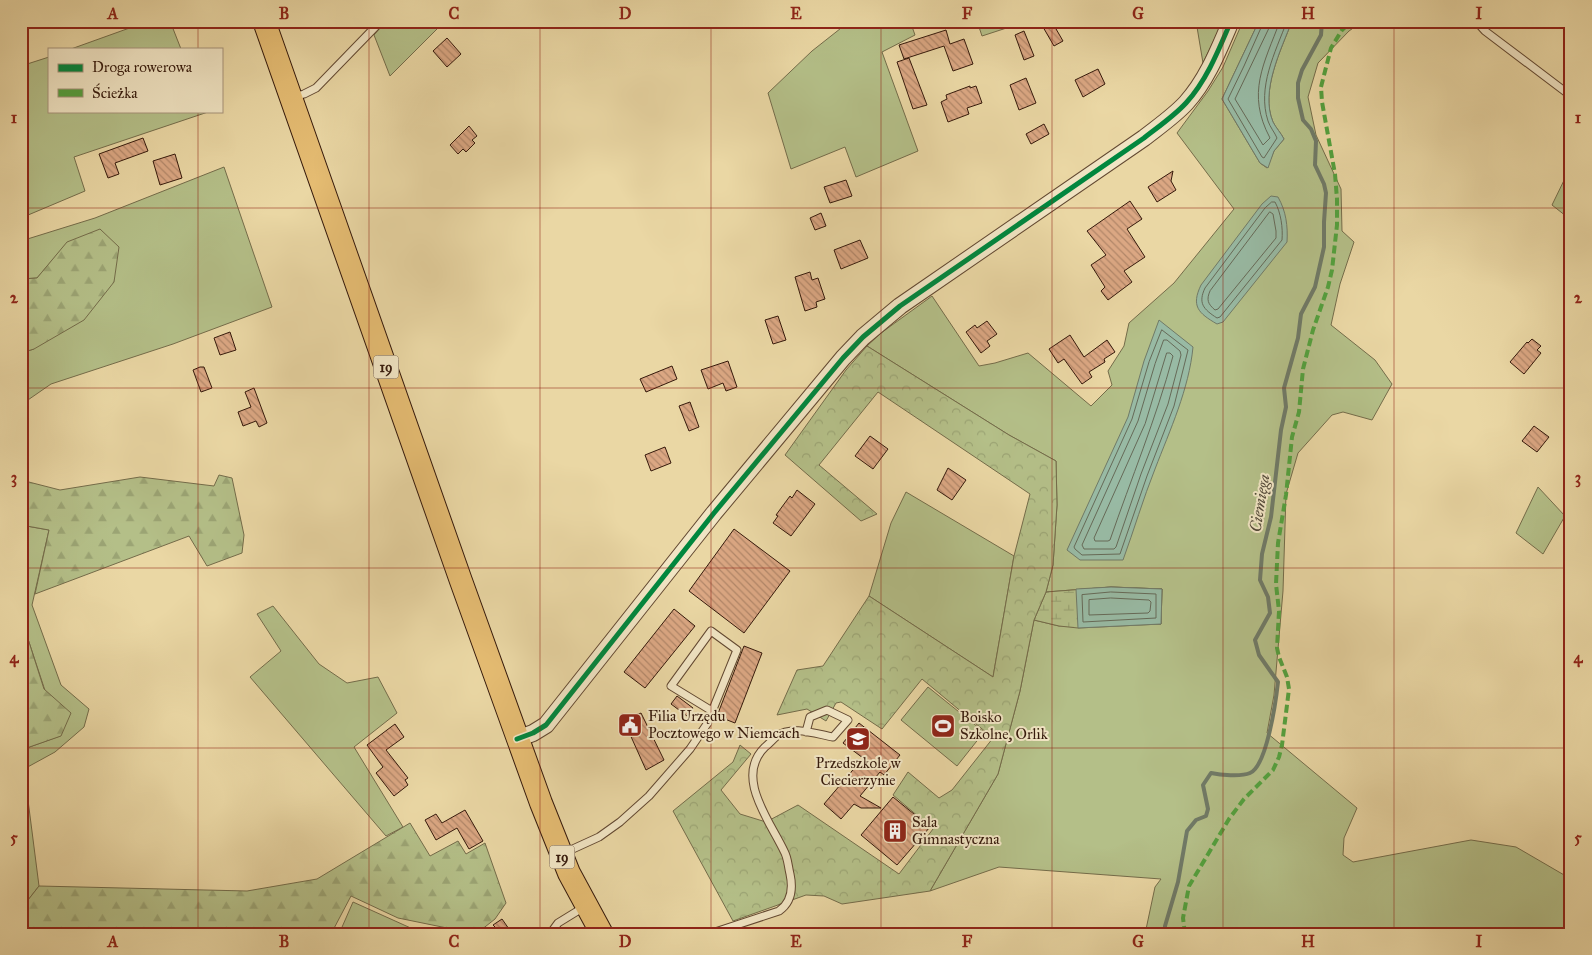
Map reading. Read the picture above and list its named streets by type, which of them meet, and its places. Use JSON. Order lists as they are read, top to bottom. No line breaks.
{"streets":{"highway":["19"]},"water":["Ciemięga"],"places":{"public building":["Filia Urzędu Pocztowego w Niemcach"],"sports":["Boisko Szkolne, Orlik"],"school or university":["Przedszkole w Ciecierzynie"],"building":["Sala Gimnastyczna"]},"legend":["Droga rowerowa","Ścieżka"],"grid":{"columns":["A","B","C","D","E","F","G","H","I"],"rows":["1","2","3","4","5"]}}
